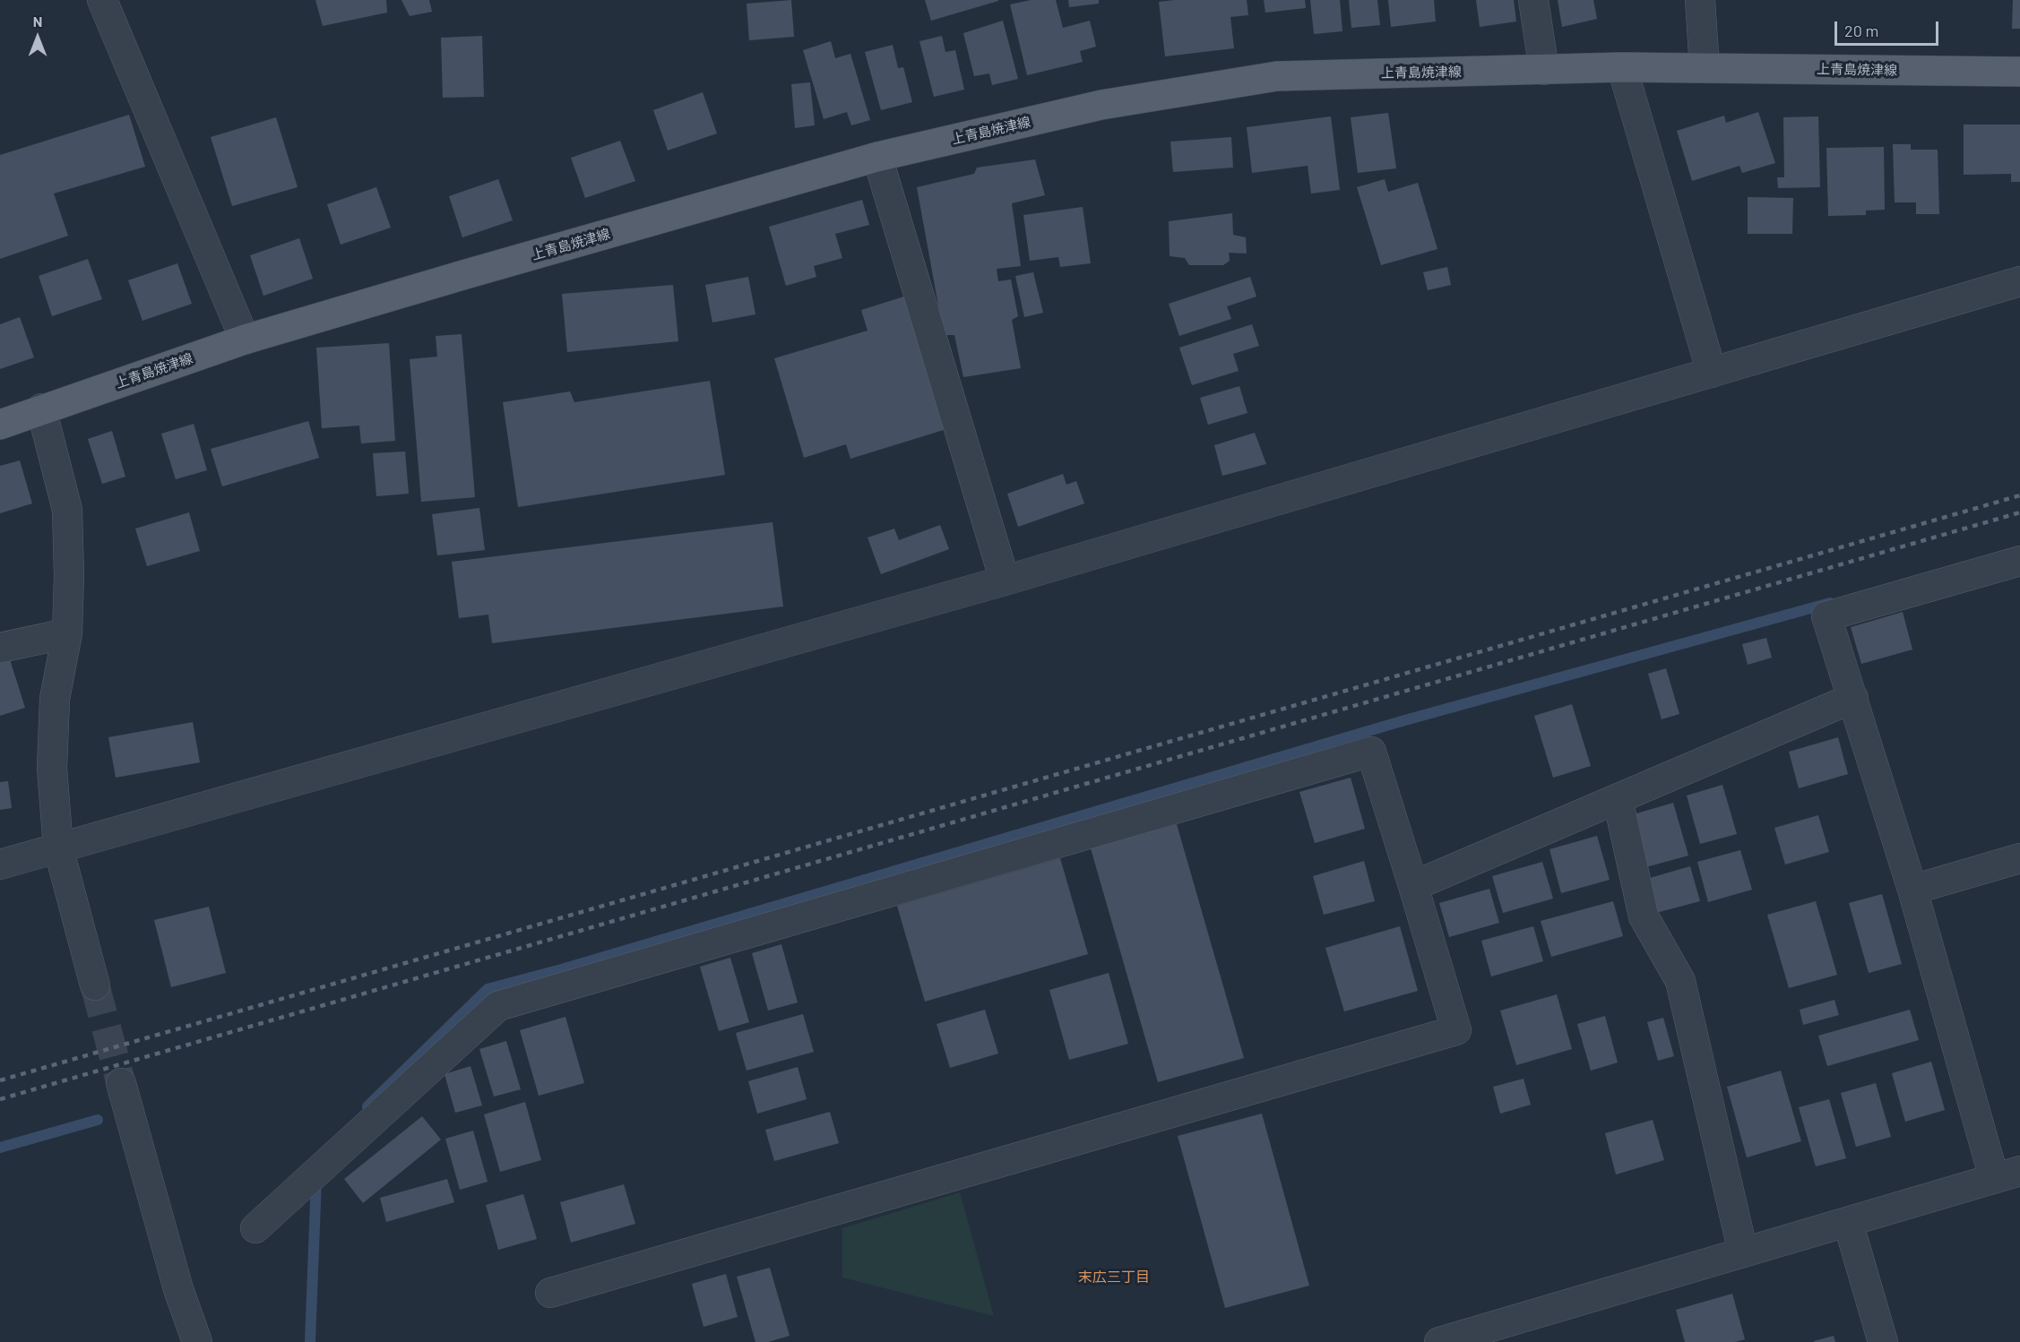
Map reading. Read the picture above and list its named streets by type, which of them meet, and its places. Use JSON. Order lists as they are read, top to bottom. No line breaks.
{"streets":{"main road":["上青島焼津線"]},"districts":["末広三丁目"],"scale_bar":"20 m","north":"top"}
